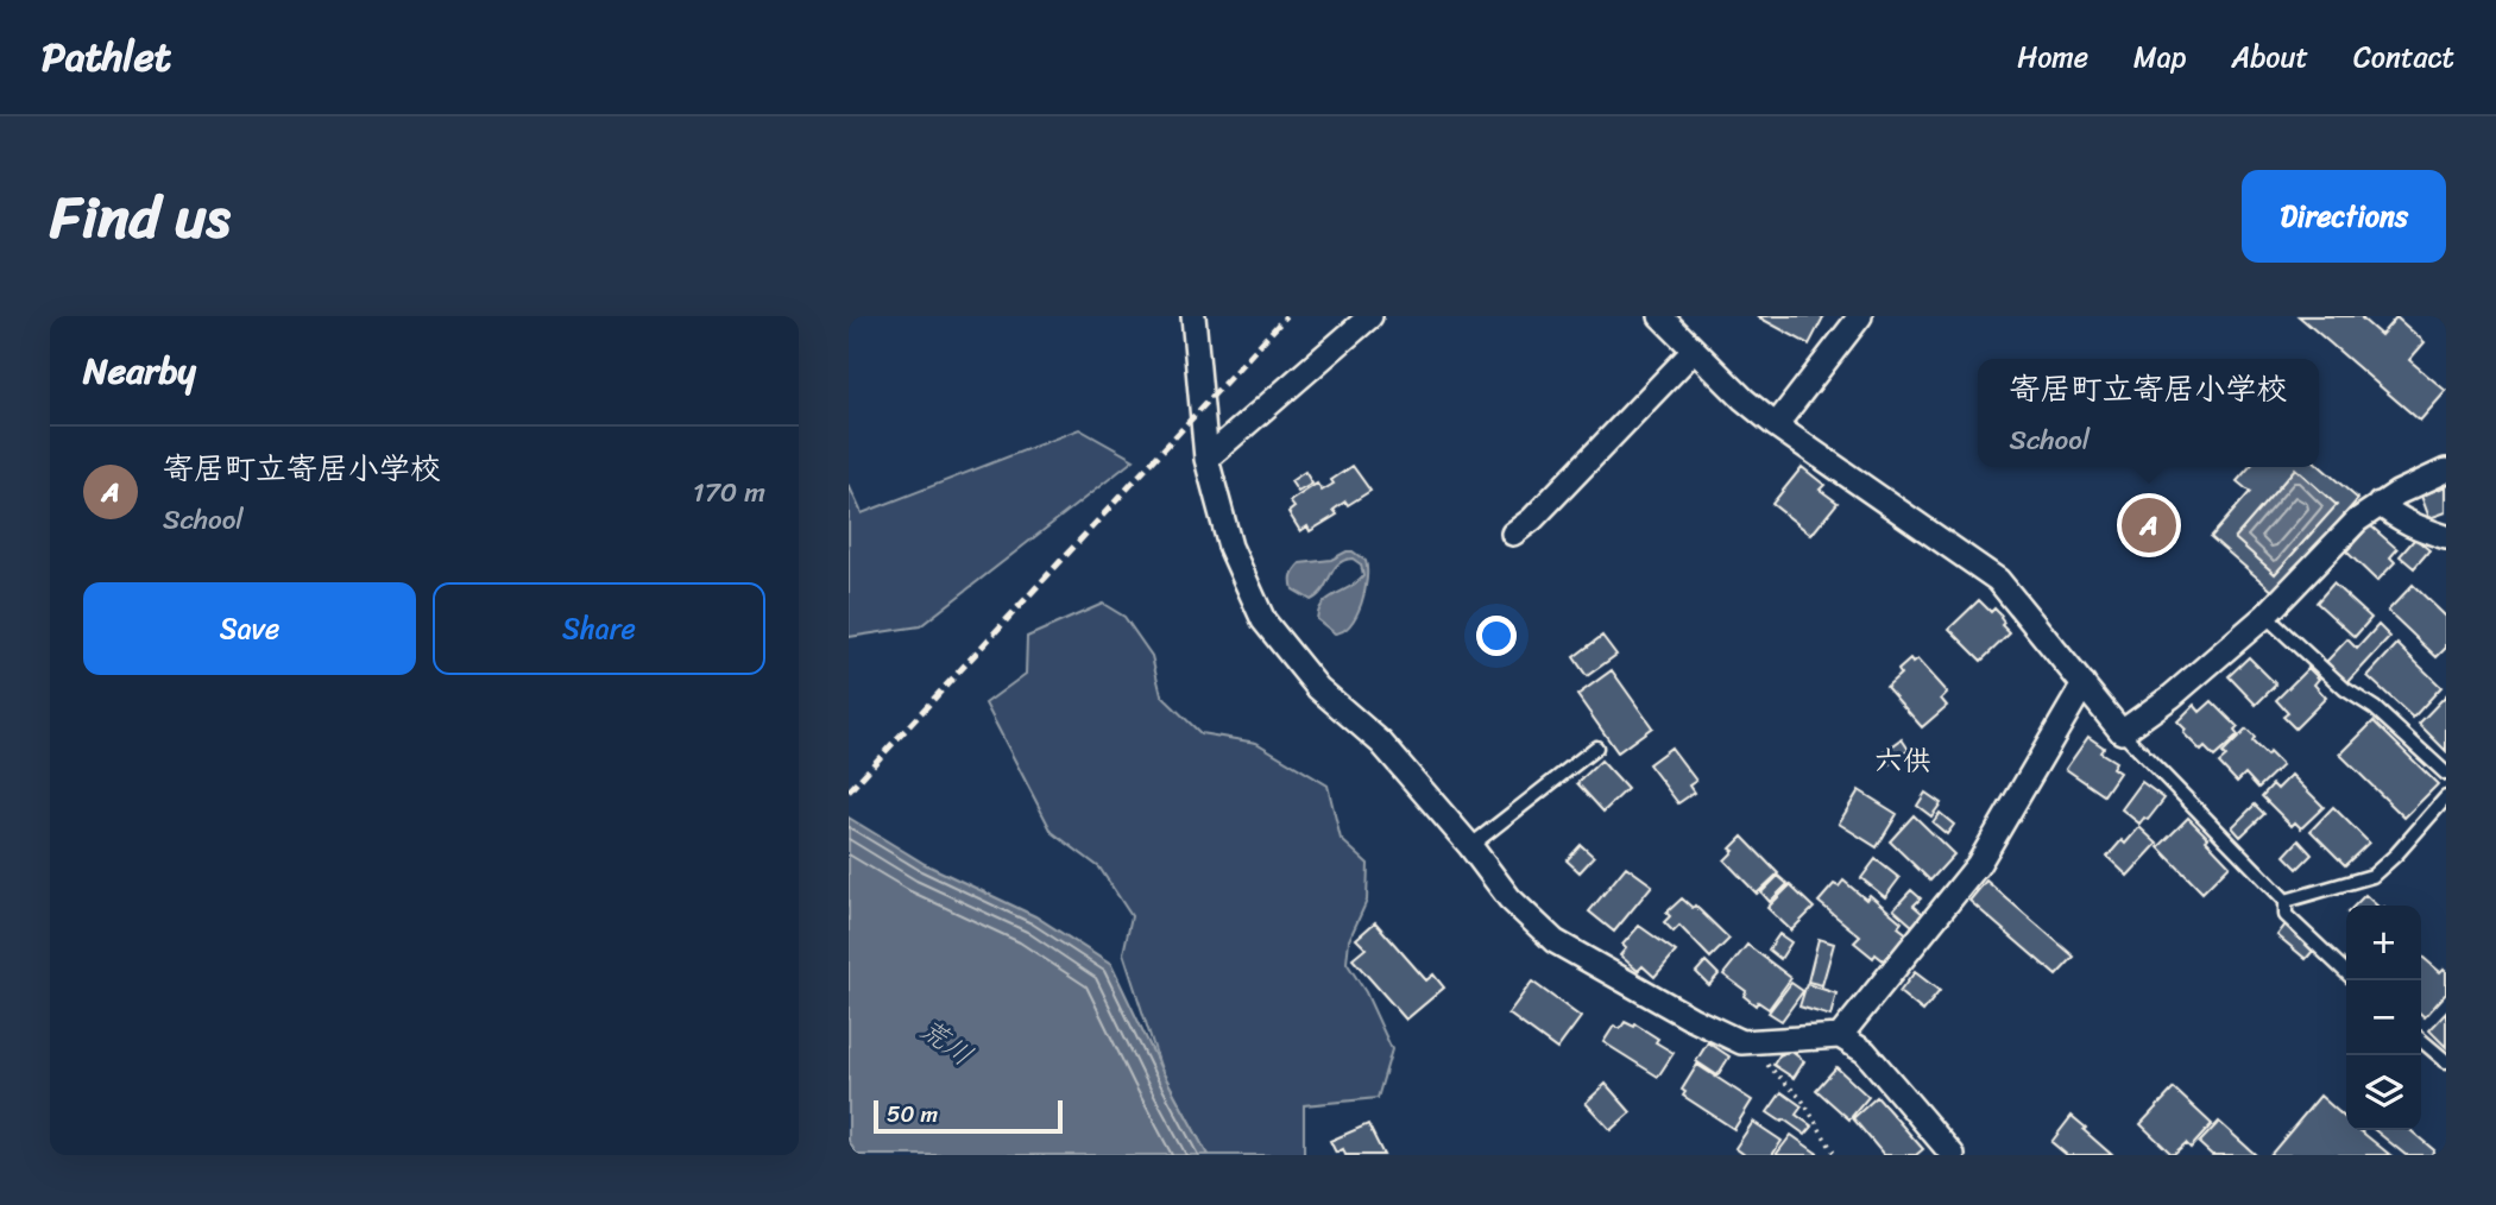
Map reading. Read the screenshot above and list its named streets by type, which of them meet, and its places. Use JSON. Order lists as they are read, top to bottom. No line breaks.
{"districts":["六供"],"water":["荒川"],"scale_bar":"50 m","page":{"header":"Pathlet","nav":["Home","Map","About","Contact"],"title":"Find us","buttons":["Directions",["Save","Share"]],"heading":"Nearby","popup":["寄居町立寄居小学校","School"],"list":[{"mark":"A","name":"寄居町立寄居小学校","note":"School","value":"170 m"}],"pins":"A","map_buttons":["+","−"],"scale":"50 m"}}
